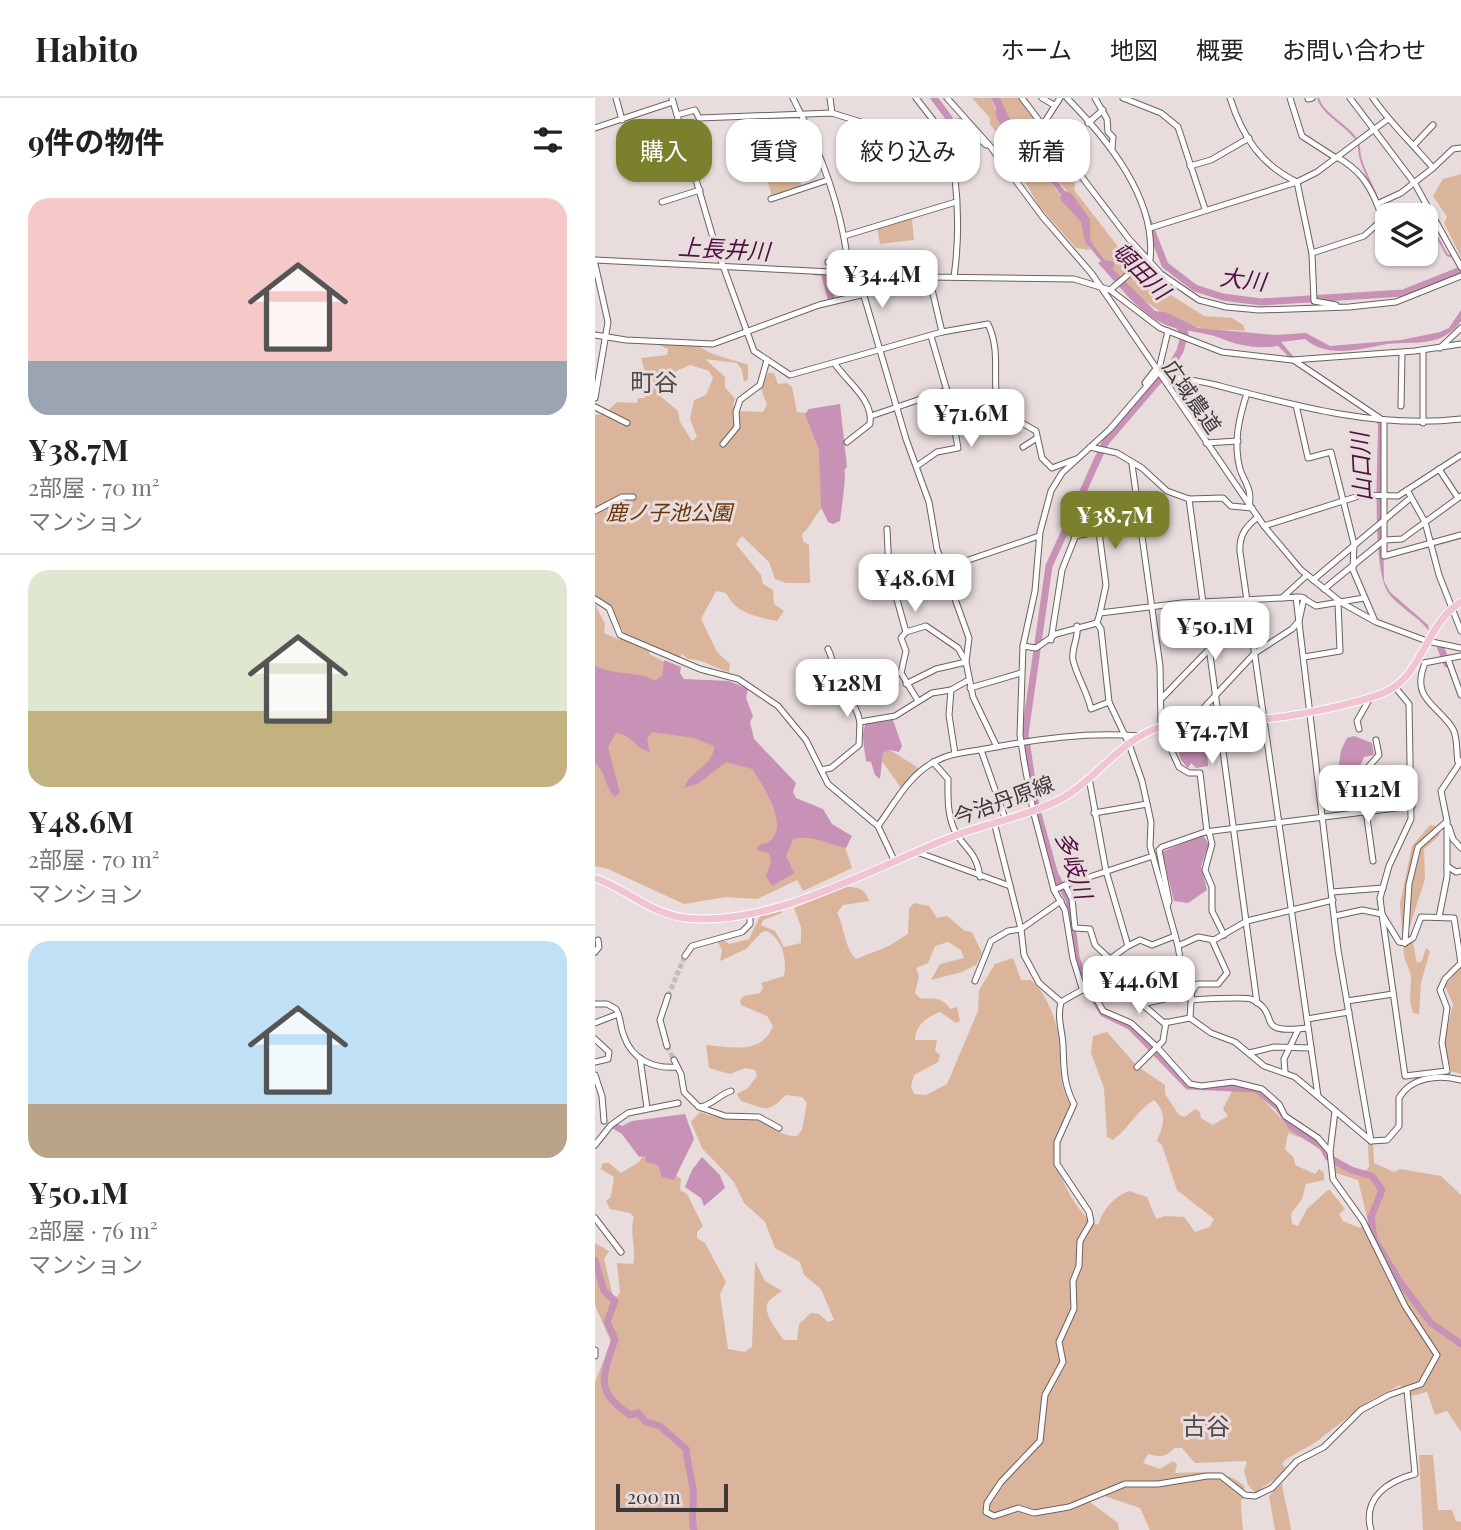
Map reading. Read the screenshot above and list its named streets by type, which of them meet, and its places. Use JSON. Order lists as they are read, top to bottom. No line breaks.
{"streets":{"main road":["今治丹原線"],"street":["広域農道"]},"crossings":[["広域農道","今治丹原線"]],"districts":["町谷","古谷"],"water":["上長井川","頓田川","大川","山口川","多岐川"],"parks":["鹿ノ子池公園"],"scale_bar":"200 m","page":{"header":"Habito","nav":["ホーム","地図","概要","お問い合わせ"],"heading":"9件の物件","chip":["購入","賃貸","絞り込み","新着"],"list":[{"name":"¥38.7M","note":"2部屋 · 70 m² · マンション"},{"name":"¥48.6M","note":"2部屋 · 70 m² · マンション"},{"name":"¥50.1M","note":"2部屋 · 76 m² · マンション"}],"price":["¥34.4M","¥71.6M","¥38.7M","¥48.6M","¥50.1M","¥128M","¥74.7M","¥112M","¥44.6M"],"scale":"200 m"}}
